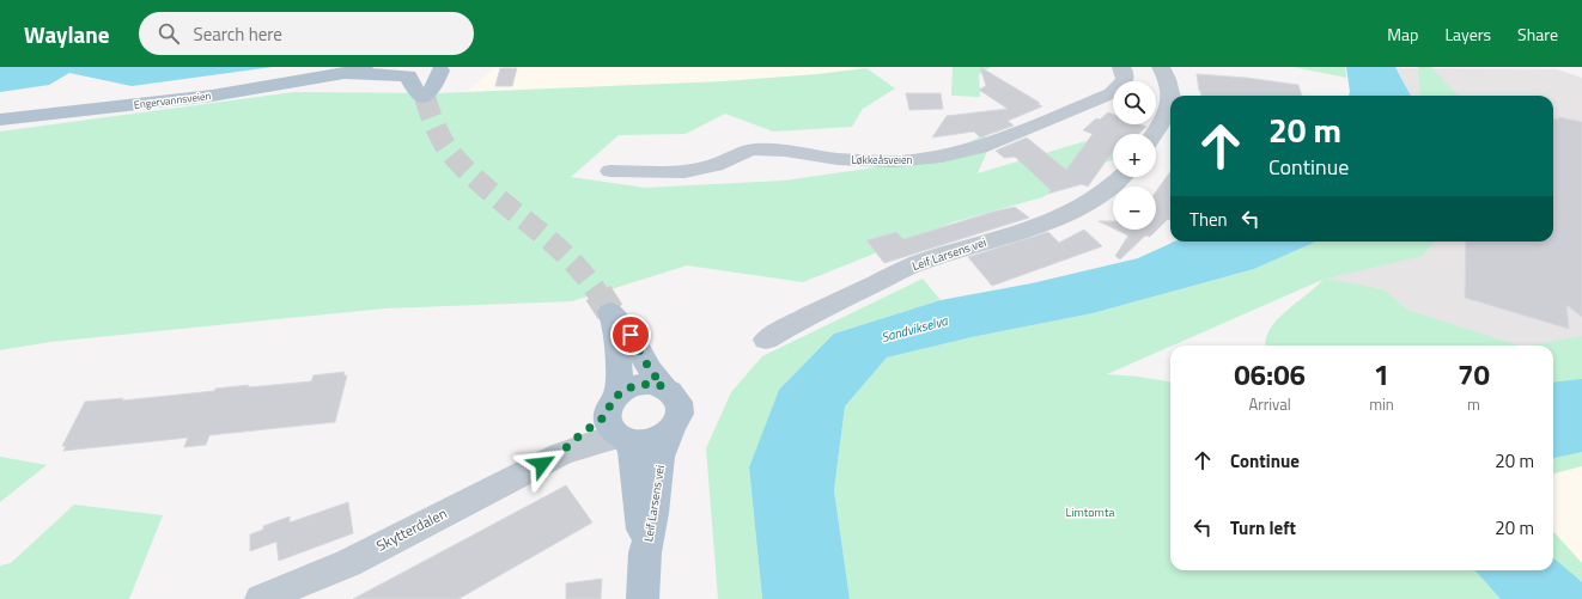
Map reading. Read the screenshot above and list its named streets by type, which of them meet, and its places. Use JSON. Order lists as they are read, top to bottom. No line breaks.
{"streets":{"main road":["Engervannsveien","Leif Larsens vei"],"street":["Løkkeåsveien","Skytterdalen"]},"crossings":[["Leif Larsens vei","Skytterdalen"]],"water":["Sandvikselva"],"parks":["Limtomta"],"page":{"header":"Waylane","search":"Search here","nav":["Map","Layers","Share"],"map_buttons":["+","−"],"turn":["20 m","Continue"],"then":"Then","eta":["06:06","Arrival","1","min","70","m"],"list":[{"name":"Continue","value":"20 m"},{"name":"Turn left","value":"20 m"}]}}
